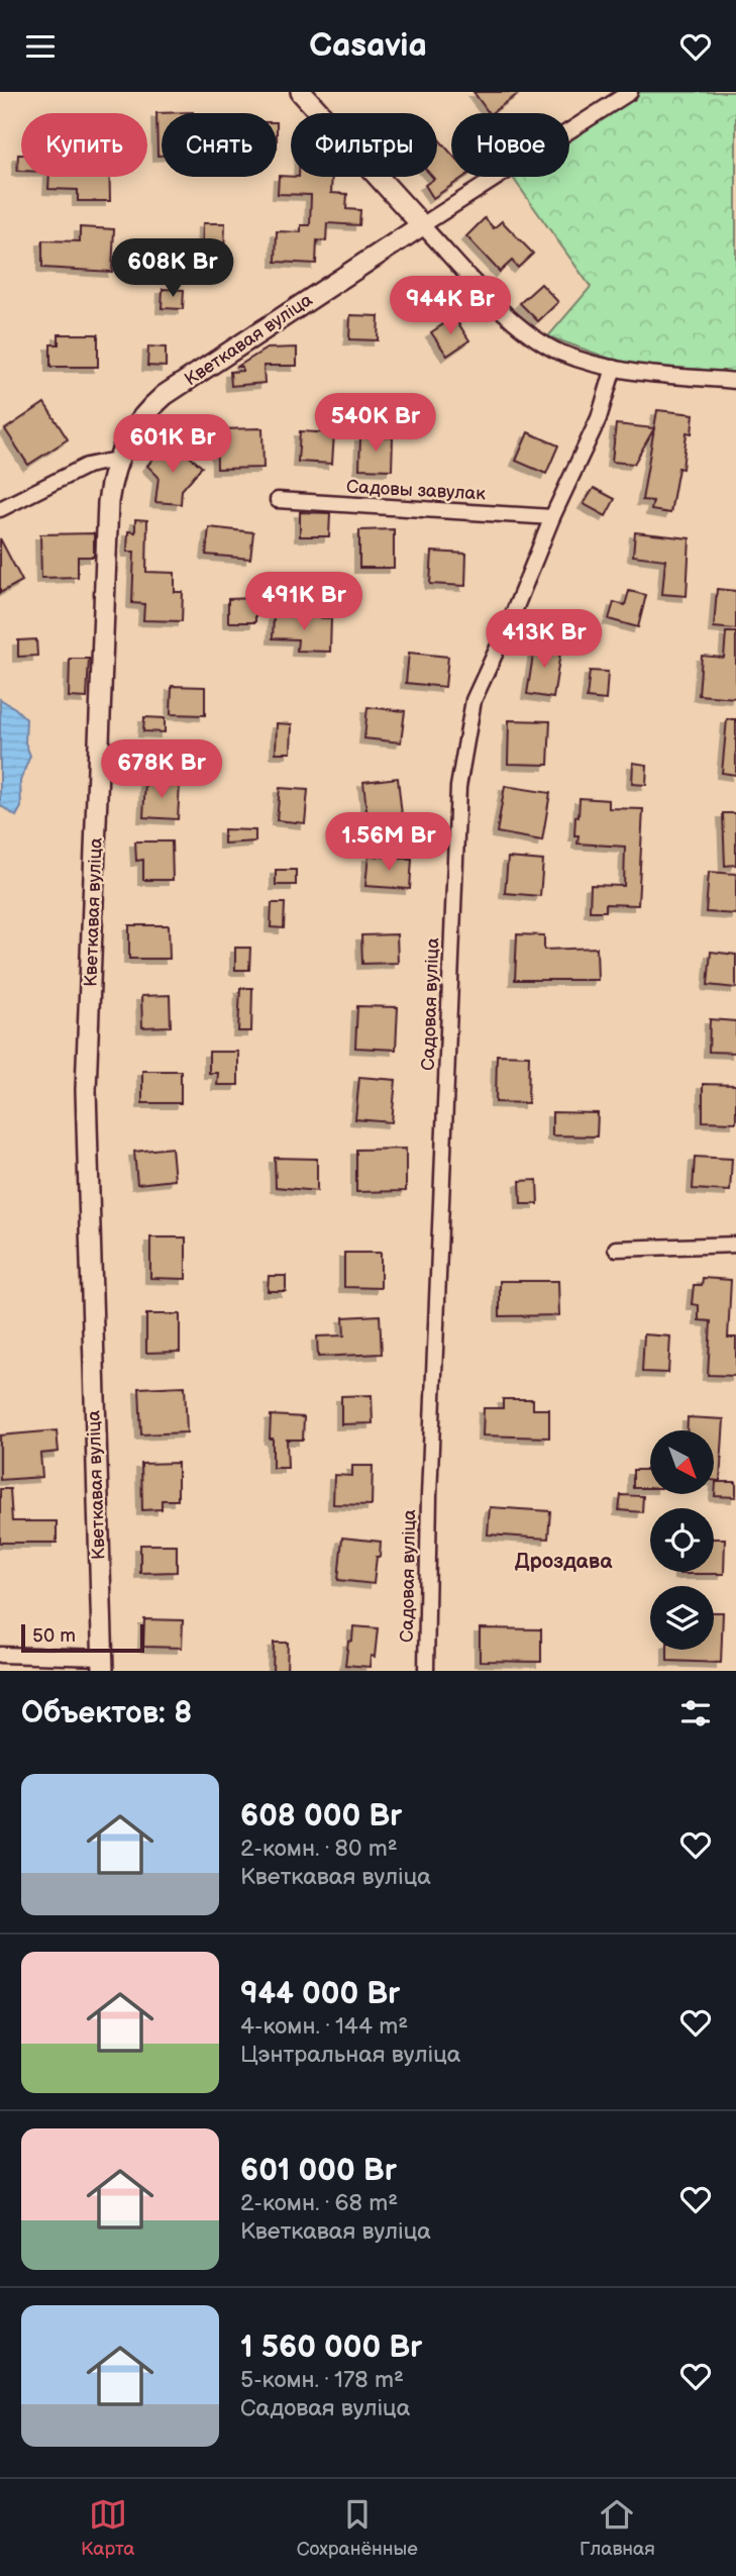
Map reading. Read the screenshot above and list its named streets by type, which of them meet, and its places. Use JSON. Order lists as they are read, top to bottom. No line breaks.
{"streets":{"street":["Кветкавая вуліца","Садовы завулак","Садовая вуліца"]},"crossings":[["Садовы завулак","Садовая вуліца"]],"districts":["Дроздава"],"scale_bar":"50 m","north":"bottom right","page":{"header":"Casavia","chip":["Купить","Снять","Фильтры","Новое"],"price":["608K Br","944K Br","540K Br","601K Br","491K Br","413K Br","678K Br","1.56M Br"],"scale":"50 m","heading":"Объектов: 8","list":[{"name":"608 000 Br","note":"2-комн. · 80 m² · Кветкавая вуліца"},{"name":"944 000 Br","note":"4-комн. · 144 m² · Цэнтральная вуліца"},{"name":"601 000 Br","note":"2-комн. · 68 m² · Кветкавая вуліца"},{"name":"1 560 000 Br","note":"5-комн. · 178 m² · Садовая вуліца"}],"tabs":["Карта","Сохранённые","Главная"]}}
